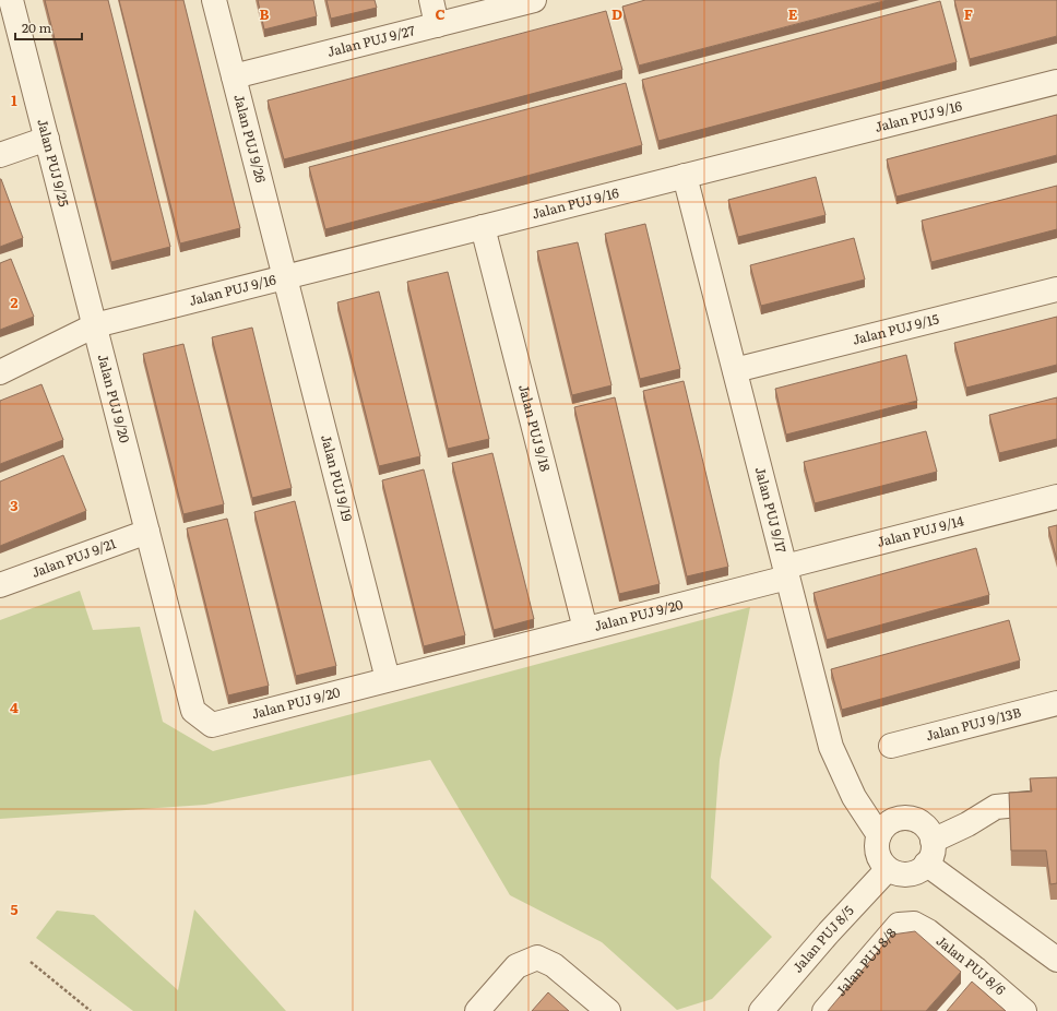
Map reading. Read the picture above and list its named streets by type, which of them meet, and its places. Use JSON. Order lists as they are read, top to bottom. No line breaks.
{"streets":{"street":["Jalan PUJ 9/27","Jalan PUJ 9/16","Jalan PUJ 9/26","Jalan PUJ 9/25","Jalan PUJ 9/15","Jalan PUJ 9/20","Jalan PUJ 9/18","Jalan PUJ 9/19","Jalan PUJ 9/17","Jalan PUJ 9/14","Jalan PUJ 9/21","Jalan PUJ 9/13B","Jalan PUJ 8/5","Jalan PUJ 8/8","Jalan PUJ 8/6"]},"crossings":[["Jalan PUJ 9/27","Jalan PUJ 9/26"],["Jalan PUJ 9/16","Jalan PUJ 9/26"],["Jalan PUJ 9/16","Jalan PUJ 9/25"],["Jalan PUJ 9/16","Jalan PUJ 9/20"],["Jalan PUJ 9/16","Jalan PUJ 9/18"],["Jalan PUJ 9/16","Jalan PUJ 9/19"],["Jalan PUJ 9/16","Jalan PUJ 9/17"],["Jalan PUJ 9/26","Jalan PUJ 9/19"],["Jalan PUJ 9/25","Jalan PUJ 9/20"],["Jalan PUJ 9/15","Jalan PUJ 9/17"],["Jalan PUJ 9/20","Jalan PUJ 9/18"],["Jalan PUJ 9/20","Jalan PUJ 9/19"],["Jalan PUJ 9/20","Jalan PUJ 9/17"],["Jalan PUJ 9/20","Jalan PUJ 9/14"],["Jalan PUJ 9/20","Jalan PUJ 9/21"],["Jalan PUJ 9/17","Jalan PUJ 9/14"],["Jalan PUJ 9/17","Jalan PUJ 8/5"],["Jalan PUJ 8/8","Jalan PUJ 8/6"]],"scale_bar":"20 m","grid":{"columns":["B","C","D","E","F"],"rows":["1","2","3","4","5"]}}
